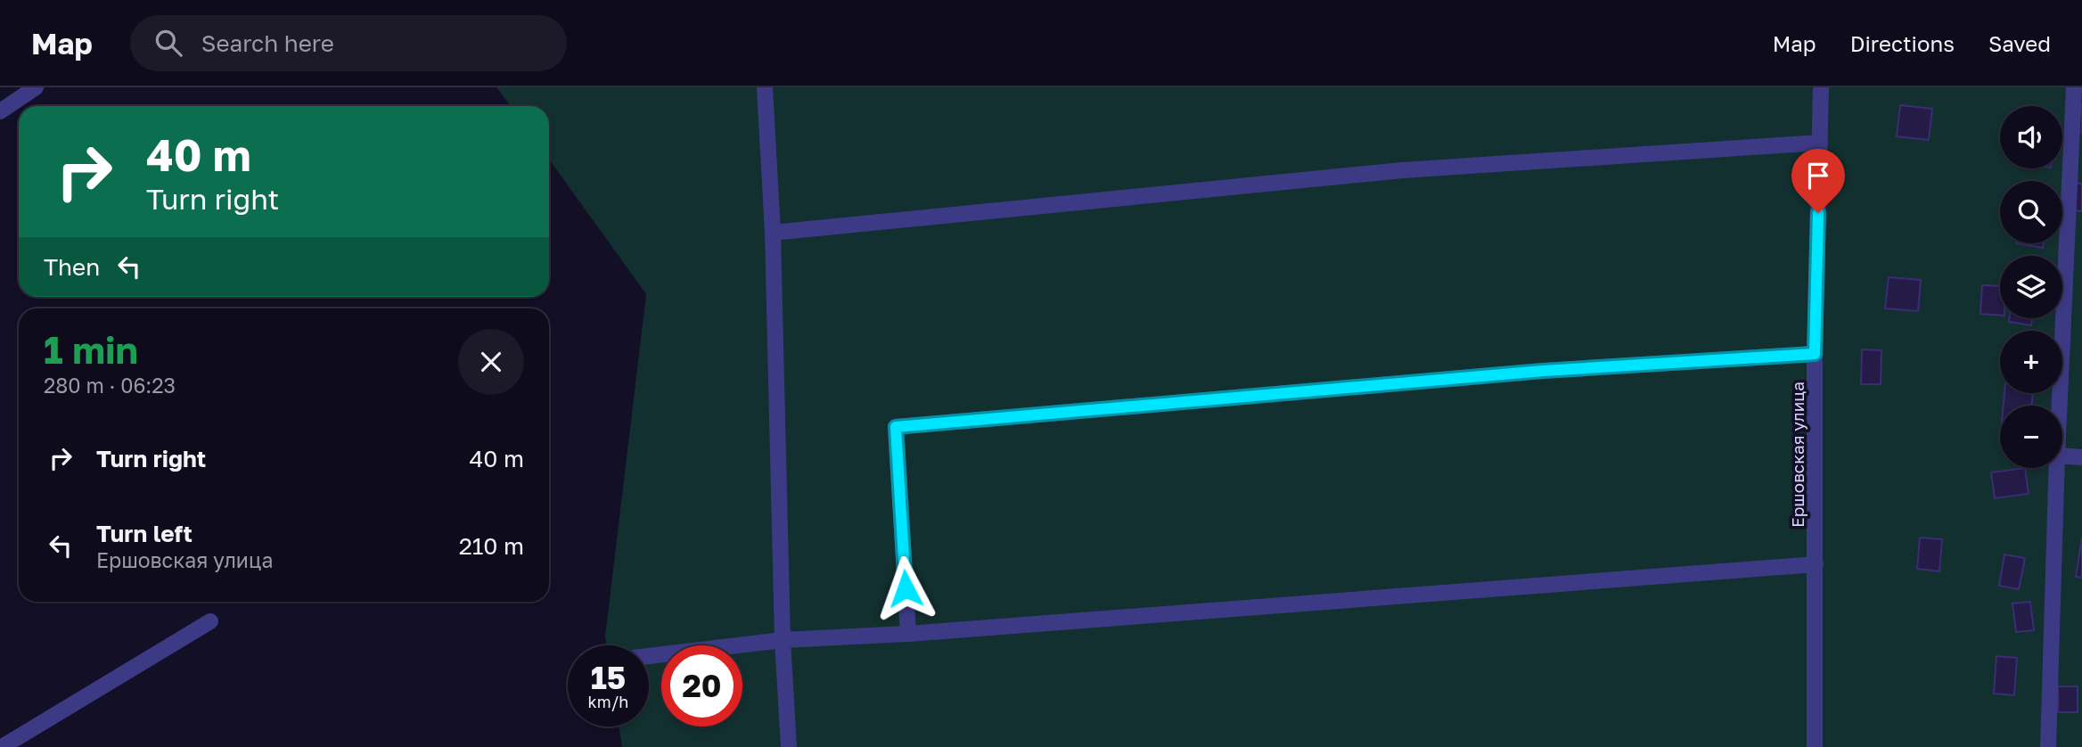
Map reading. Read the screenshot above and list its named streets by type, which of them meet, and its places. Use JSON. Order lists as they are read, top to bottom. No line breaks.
{"streets":{"street":["Ершовская улица"]},"page":{"header":"Map","search":"Search here","nav":["Map","Directions","Saved"],"map_buttons":["+","−"],"turn":["40 m","Turn right"],"then":"Then","heading":["1 min","280 m · 06:23"],"list":[{"name":"Turn right","value":"40 m"},{"name":"Turn left","note":"Ершовская улица","value":"210 m"}],"speed":"15 km/h","limit":"20"}}
